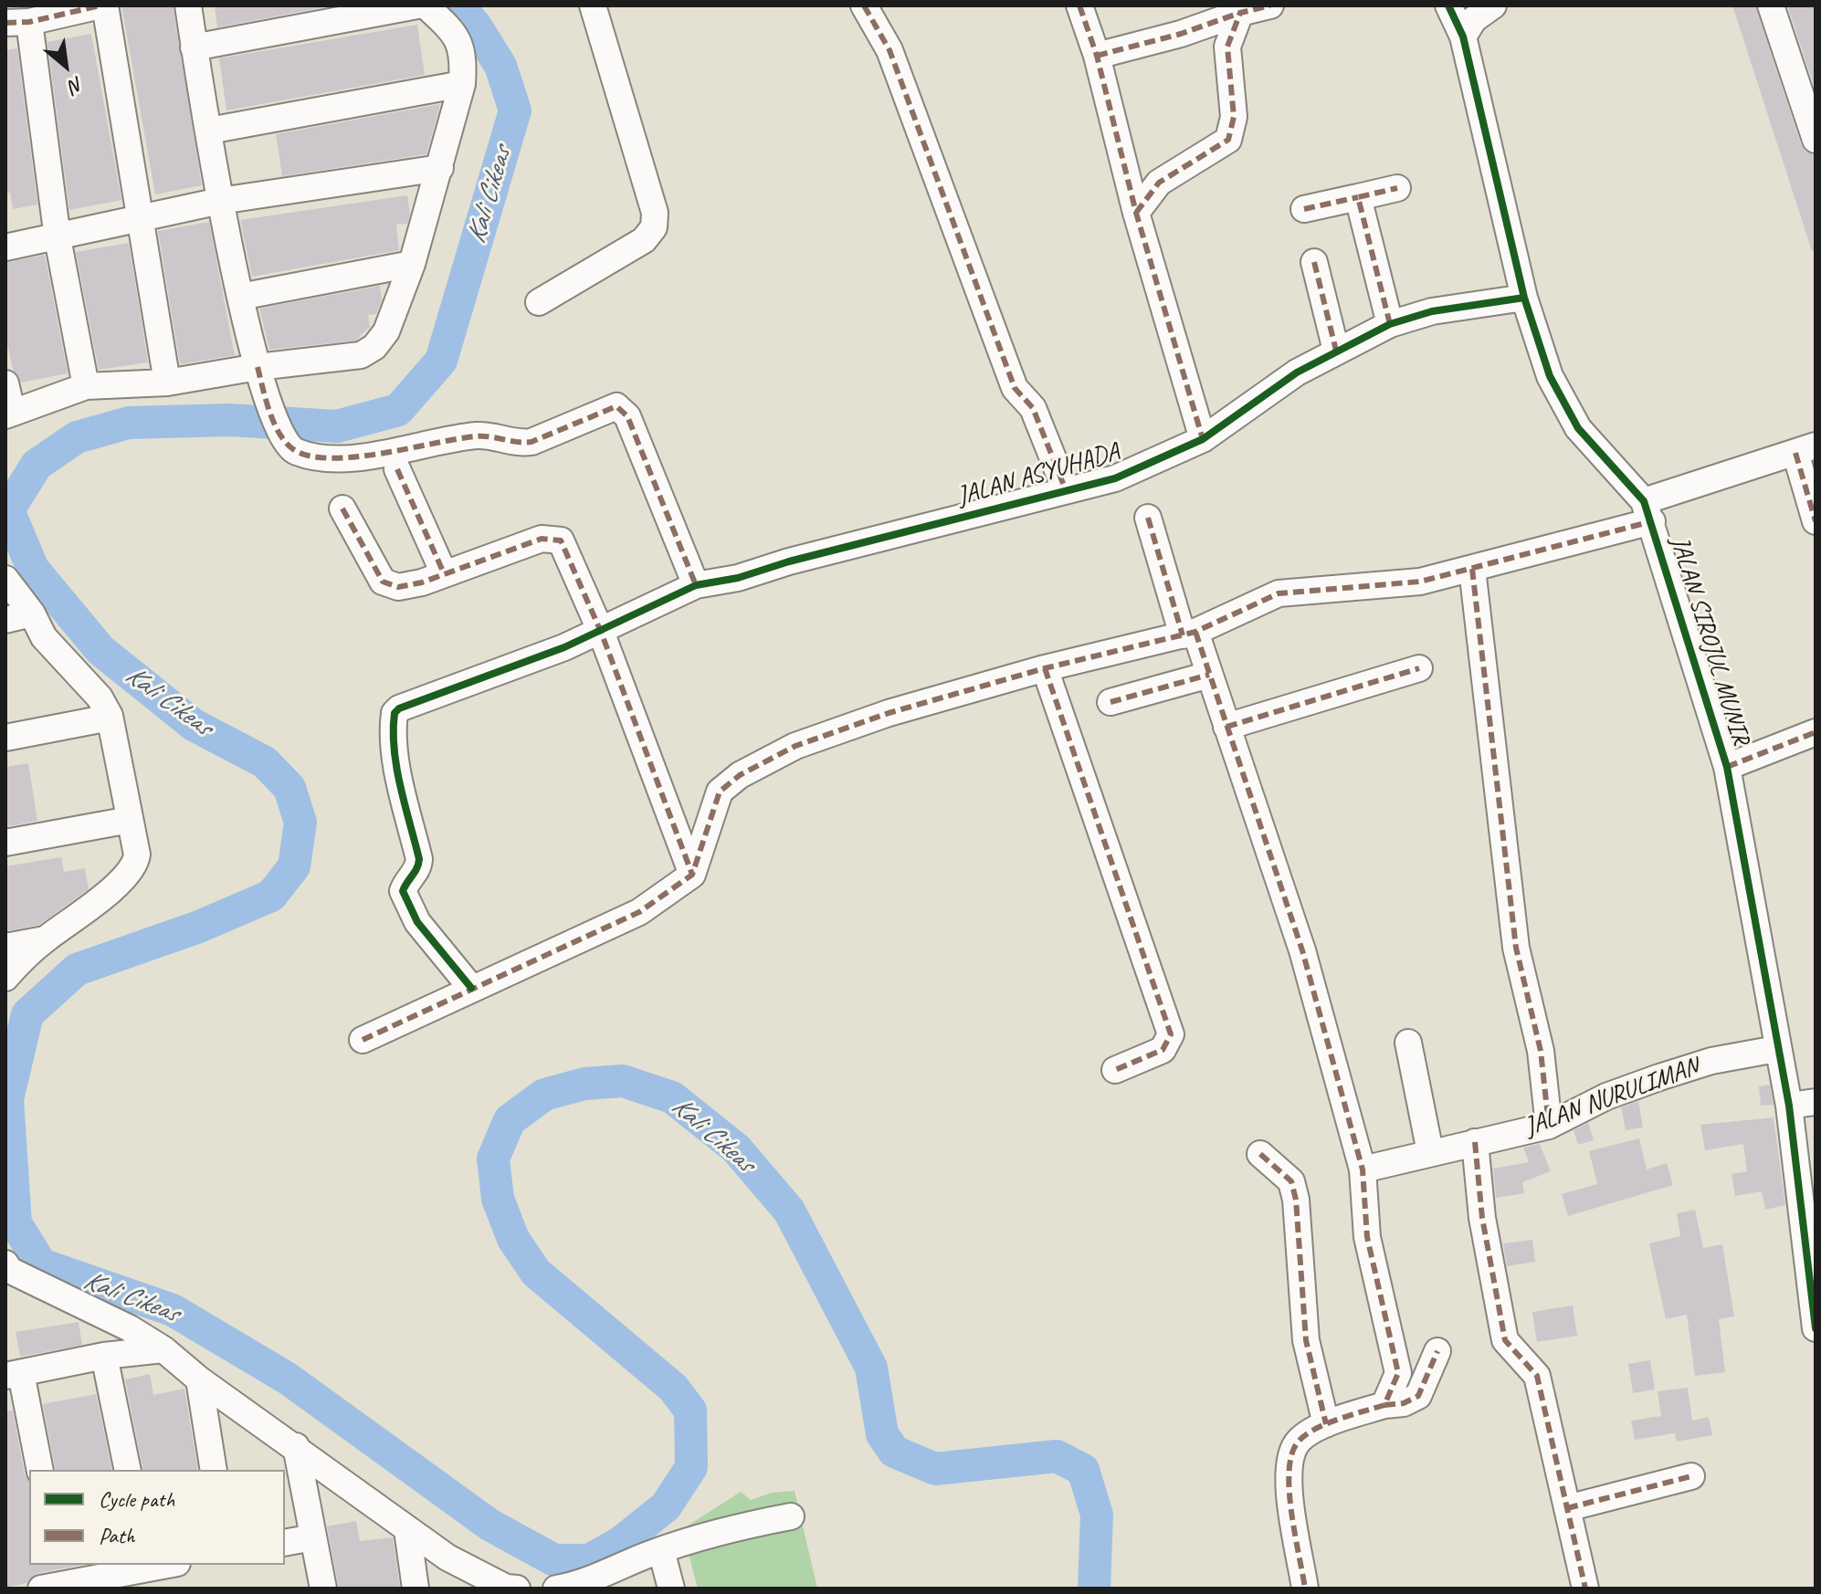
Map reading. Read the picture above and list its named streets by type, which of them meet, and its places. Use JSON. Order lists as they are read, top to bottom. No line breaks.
{"streets":{"street":["JALAN ASYUHADA","JALAN SIROJUL MUNIR","JALAN NURULIMAN"]},"crossings":[["JALAN ASYUHADA","JALAN SIROJUL MUNIR"],["JALAN SIROJUL MUNIR","JALAN NURULIMAN"]],"water":["Kali Cikeas"],"legend":["Cycle path","Path"],"north":"bottom right"}
